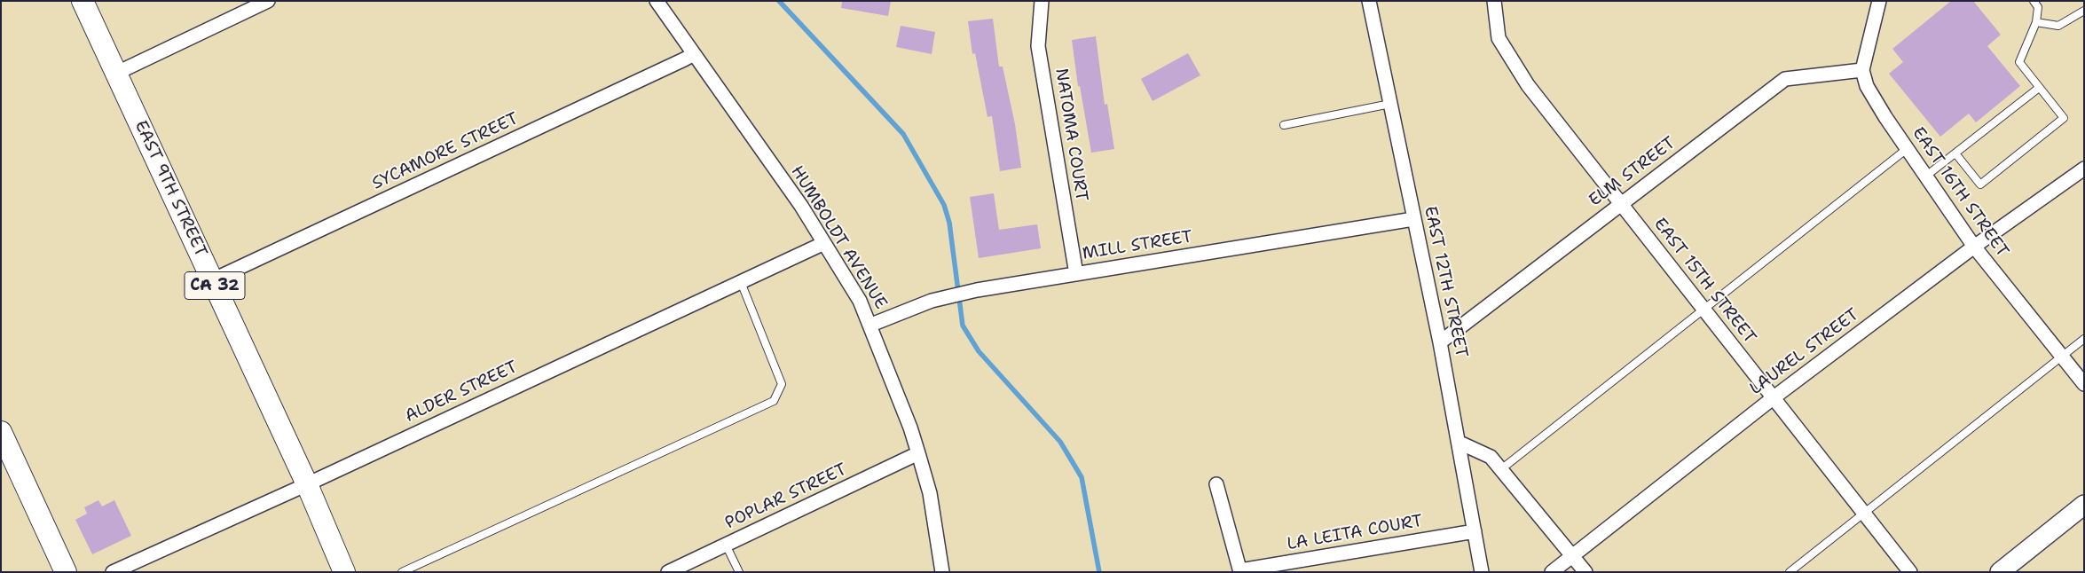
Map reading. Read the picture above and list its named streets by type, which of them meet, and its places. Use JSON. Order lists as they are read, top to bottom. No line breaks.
{"streets":{"main road":["EAST 9TH STREET","CA 32"],"street":["NATOMA COURT","SYCAMORE STREET","ELM STREET","EAST 16TH STREET","HUMBOLDT AVENUE","MILL STREET","EAST 15TH STREET","EAST 12TH STREET","LAUREL STREET","ALDER STREET","POPLAR STREET","LA LEITA COURT"]},"crossings":[["NATOMA COURT","MILL STREET"],["SYCAMORE STREET","EAST 9TH STREET"],["SYCAMORE STREET","HUMBOLDT AVENUE"],["ELM STREET","EAST 16TH STREET"],["ELM STREET","EAST 15TH STREET"],["ELM STREET","EAST 12TH STREET"],["EAST 9TH STREET","ALDER STREET"],["EAST 16TH STREET","LAUREL STREET"],["HUMBOLDT AVENUE","MILL STREET"],["HUMBOLDT AVENUE","ALDER STREET"],["HUMBOLDT AVENUE","POPLAR STREET"],["MILL STREET","EAST 12TH STREET"],["EAST 15TH STREET","LAUREL STREET"],["EAST 12TH STREET","LA LEITA COURT"]]}
